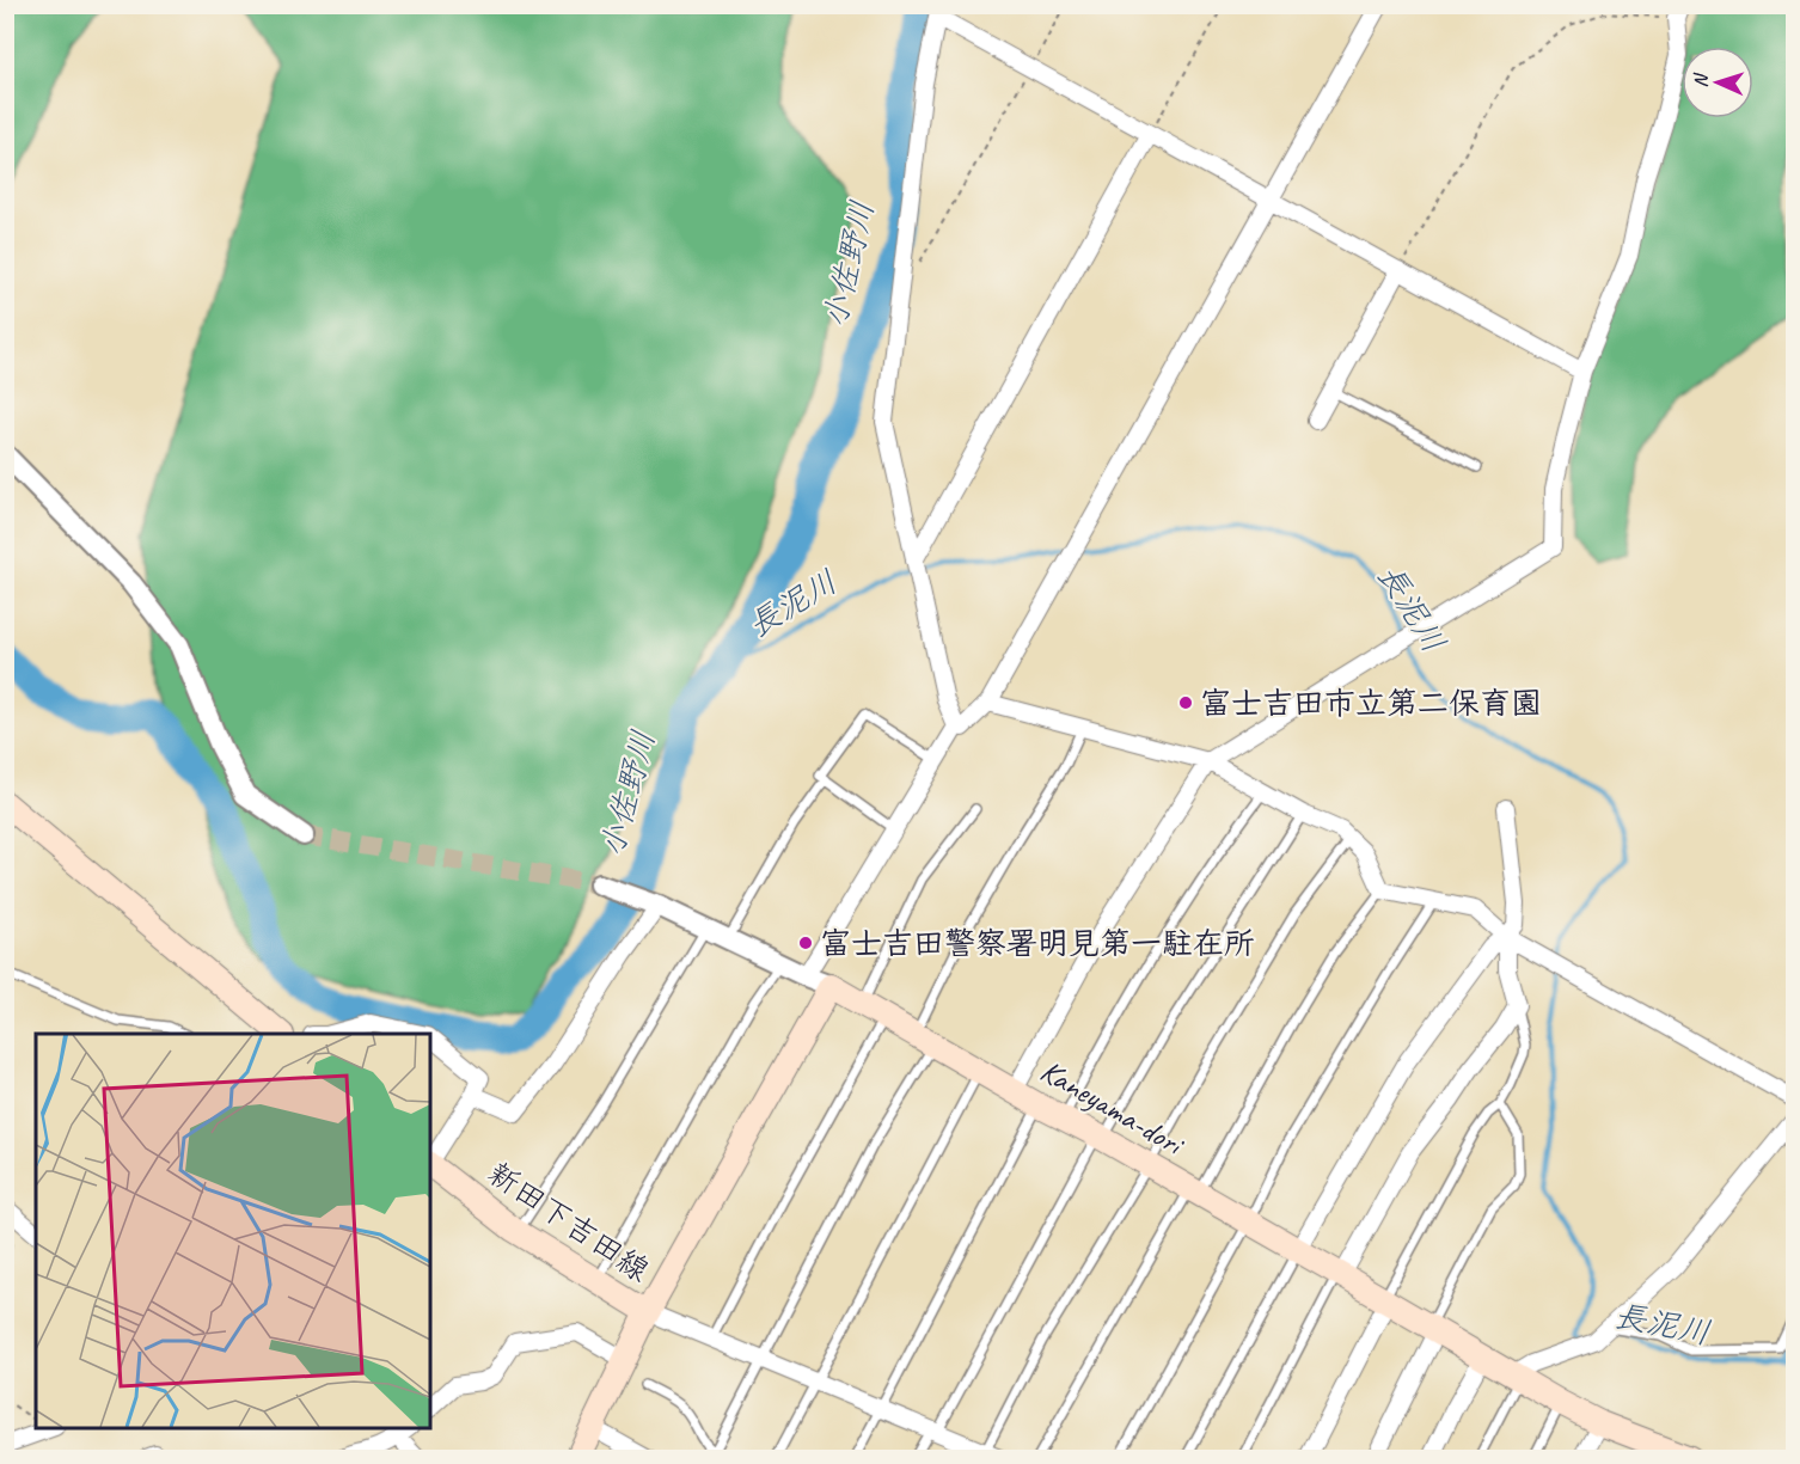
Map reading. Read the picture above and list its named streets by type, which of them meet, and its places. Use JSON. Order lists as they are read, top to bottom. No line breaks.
{"streets":{"main road":["Kaneyama-dori","新田下吉田線"]},"water":["小佐野川","長泥川"],"places":["富士吉田市立第二保育園","富士吉田警察署明見第一駐在所"],"north":"left"}
